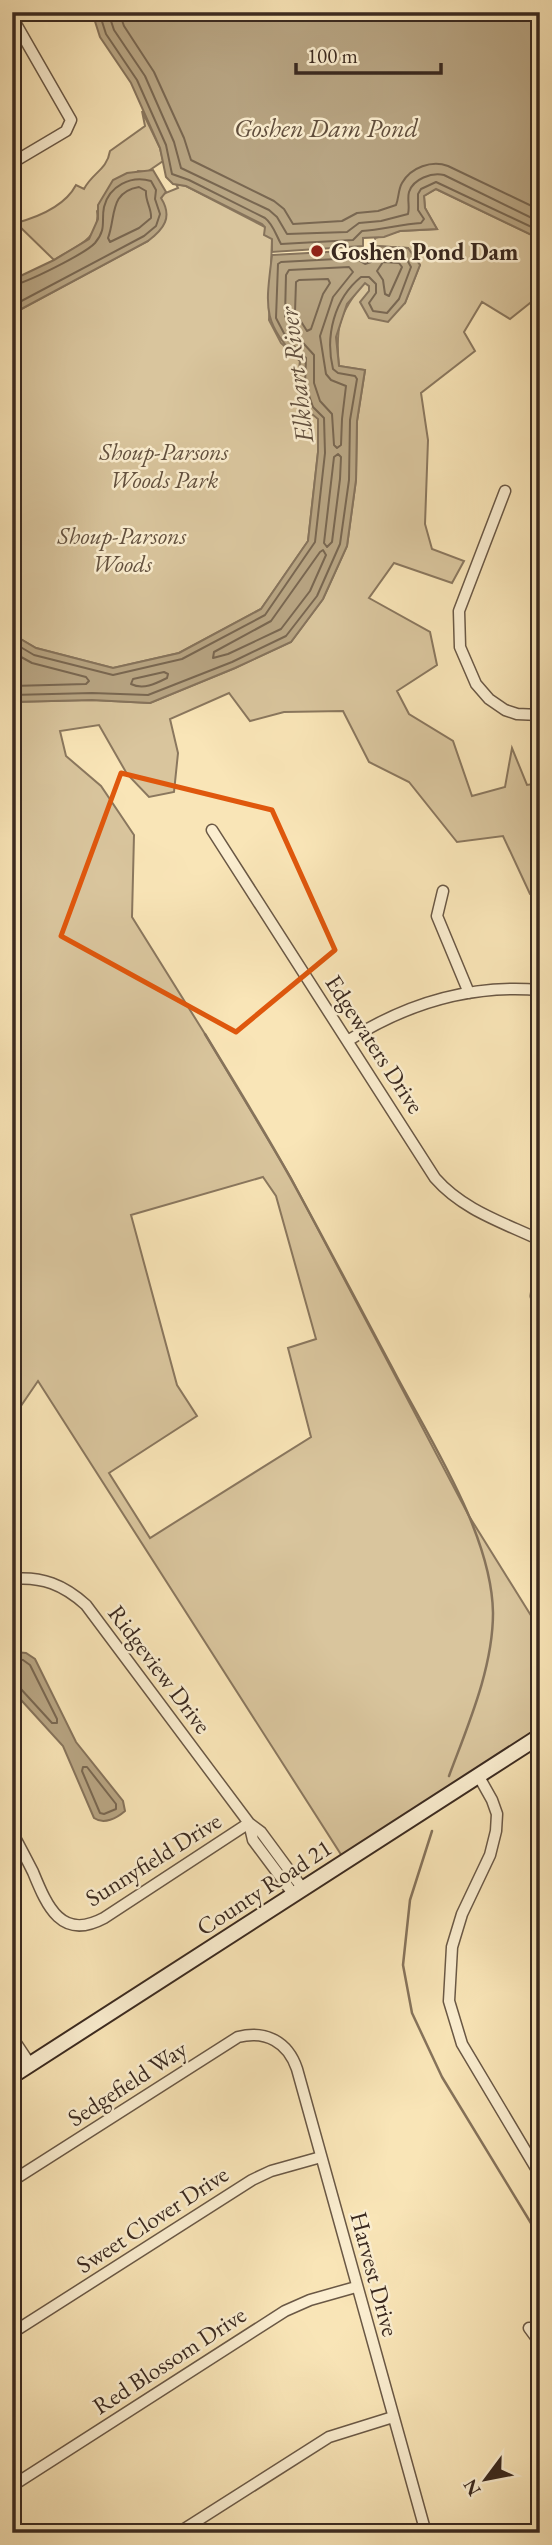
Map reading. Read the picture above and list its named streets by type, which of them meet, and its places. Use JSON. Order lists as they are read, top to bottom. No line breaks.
{"streets":{"street":["Edgewaters Drive","Ridgeview Drive","Sunnyfield Drive","County Road 21","Sedgefield Way","Sweet Clover Drive","Harvest Drive","Red Blossom Drive"]},"crossings":[["Ridgeview Drive","Sunnyfield Drive"],["Ridgeview Drive","County Road 21"],["Sedgefield Way","Harvest Drive"],["Sweet Clover Drive","Harvest Drive"],["Harvest Drive","Red Blossom Drive"]],"water":["Goshen Dam Pond","Elkhart River"],"parks":["Shoup-Parsons Woods Park","Shoup-Parsons Woods"],"places":["Goshen Pond Dam"],"scale_bar":"100 m","north":"bottom left"}
